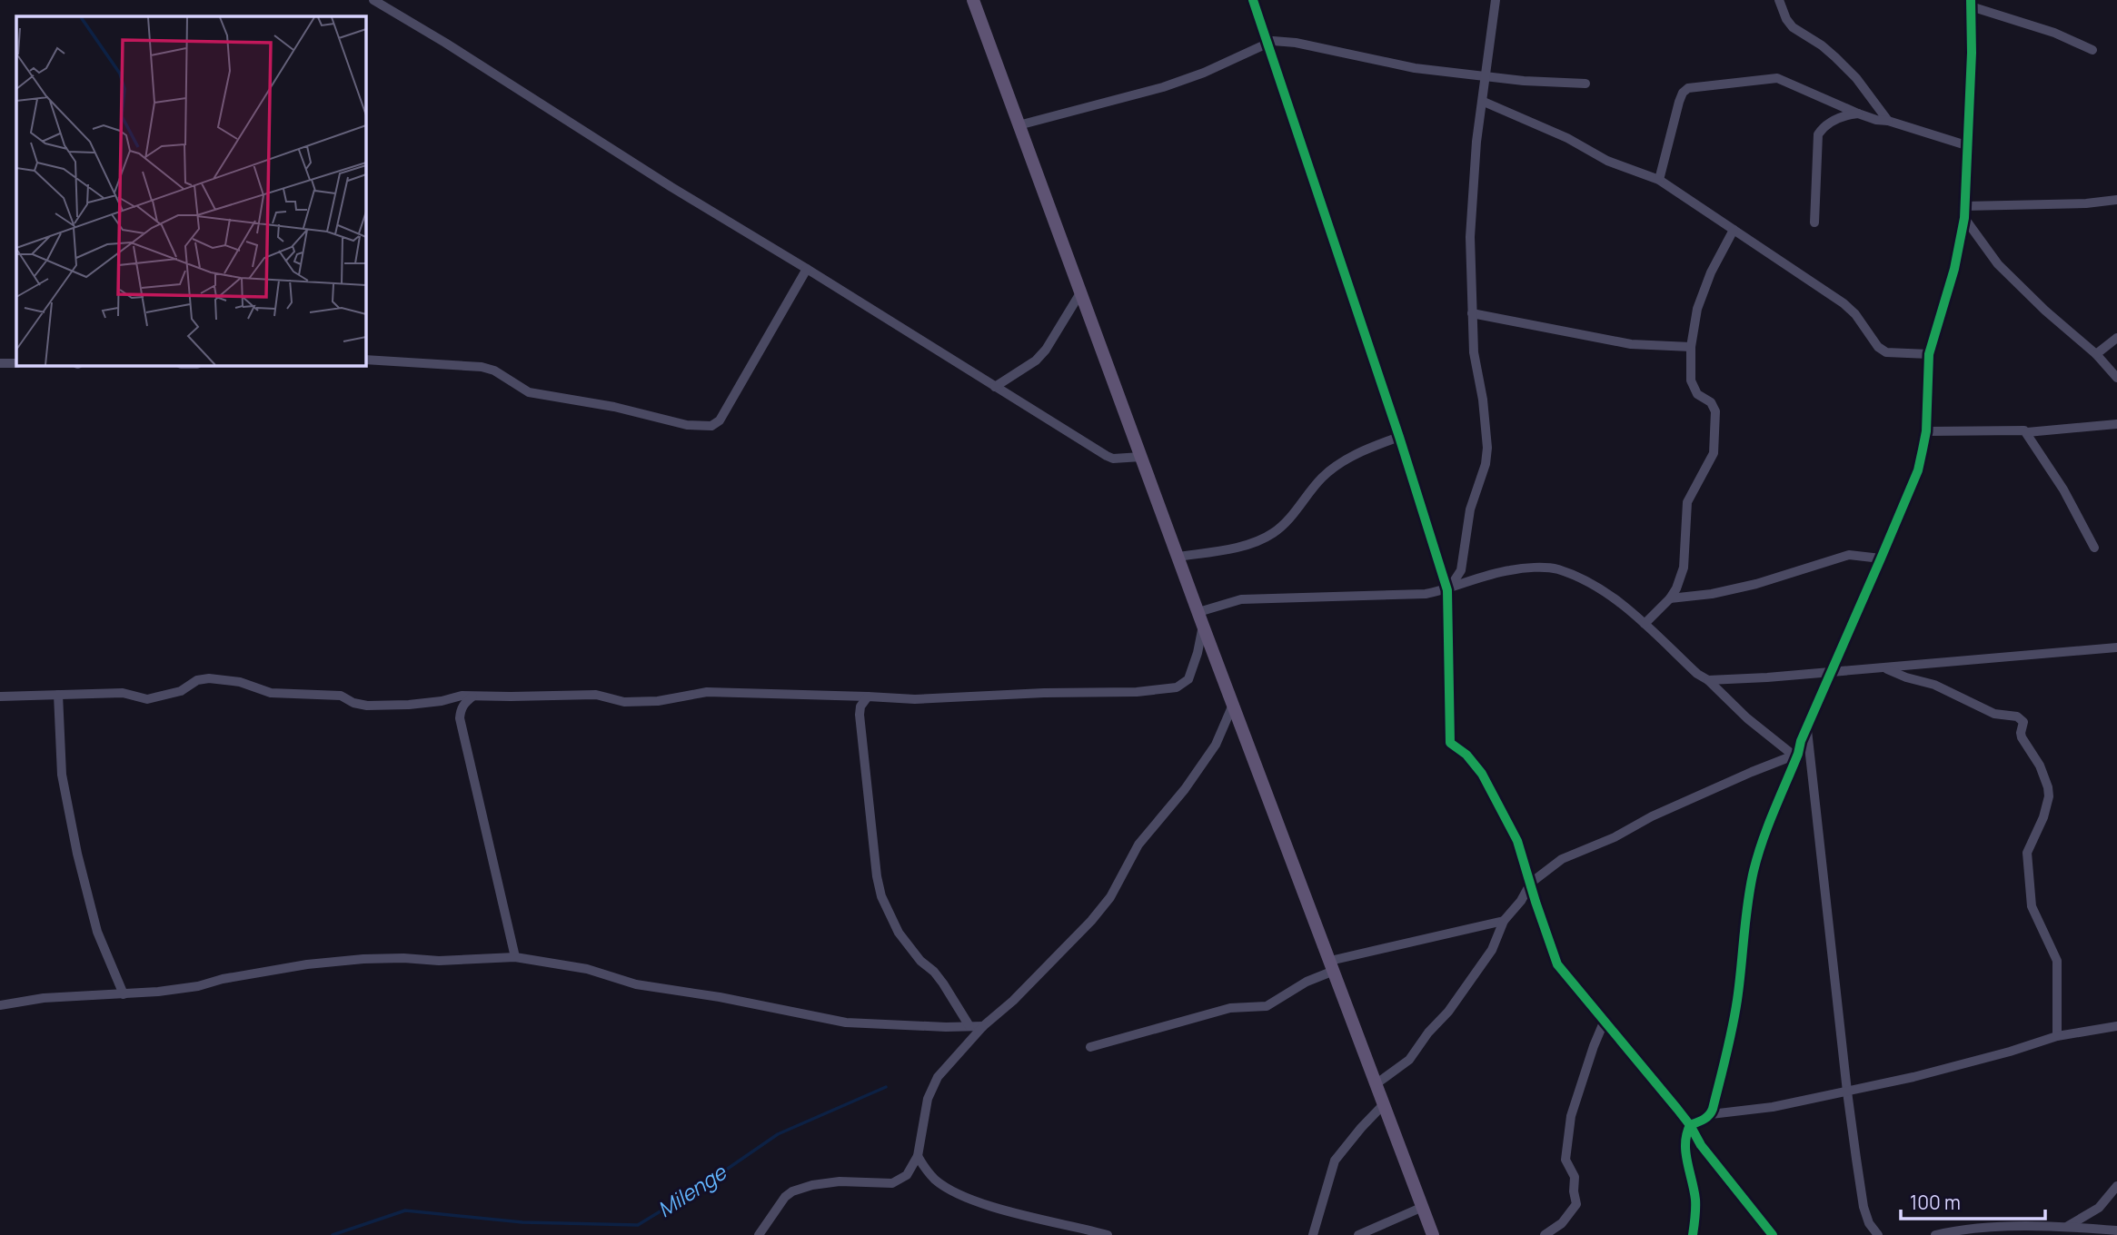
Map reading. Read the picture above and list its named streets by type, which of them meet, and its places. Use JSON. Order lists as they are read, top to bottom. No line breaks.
{"water":["Milenge"],"scale_bar":"100 m"}
